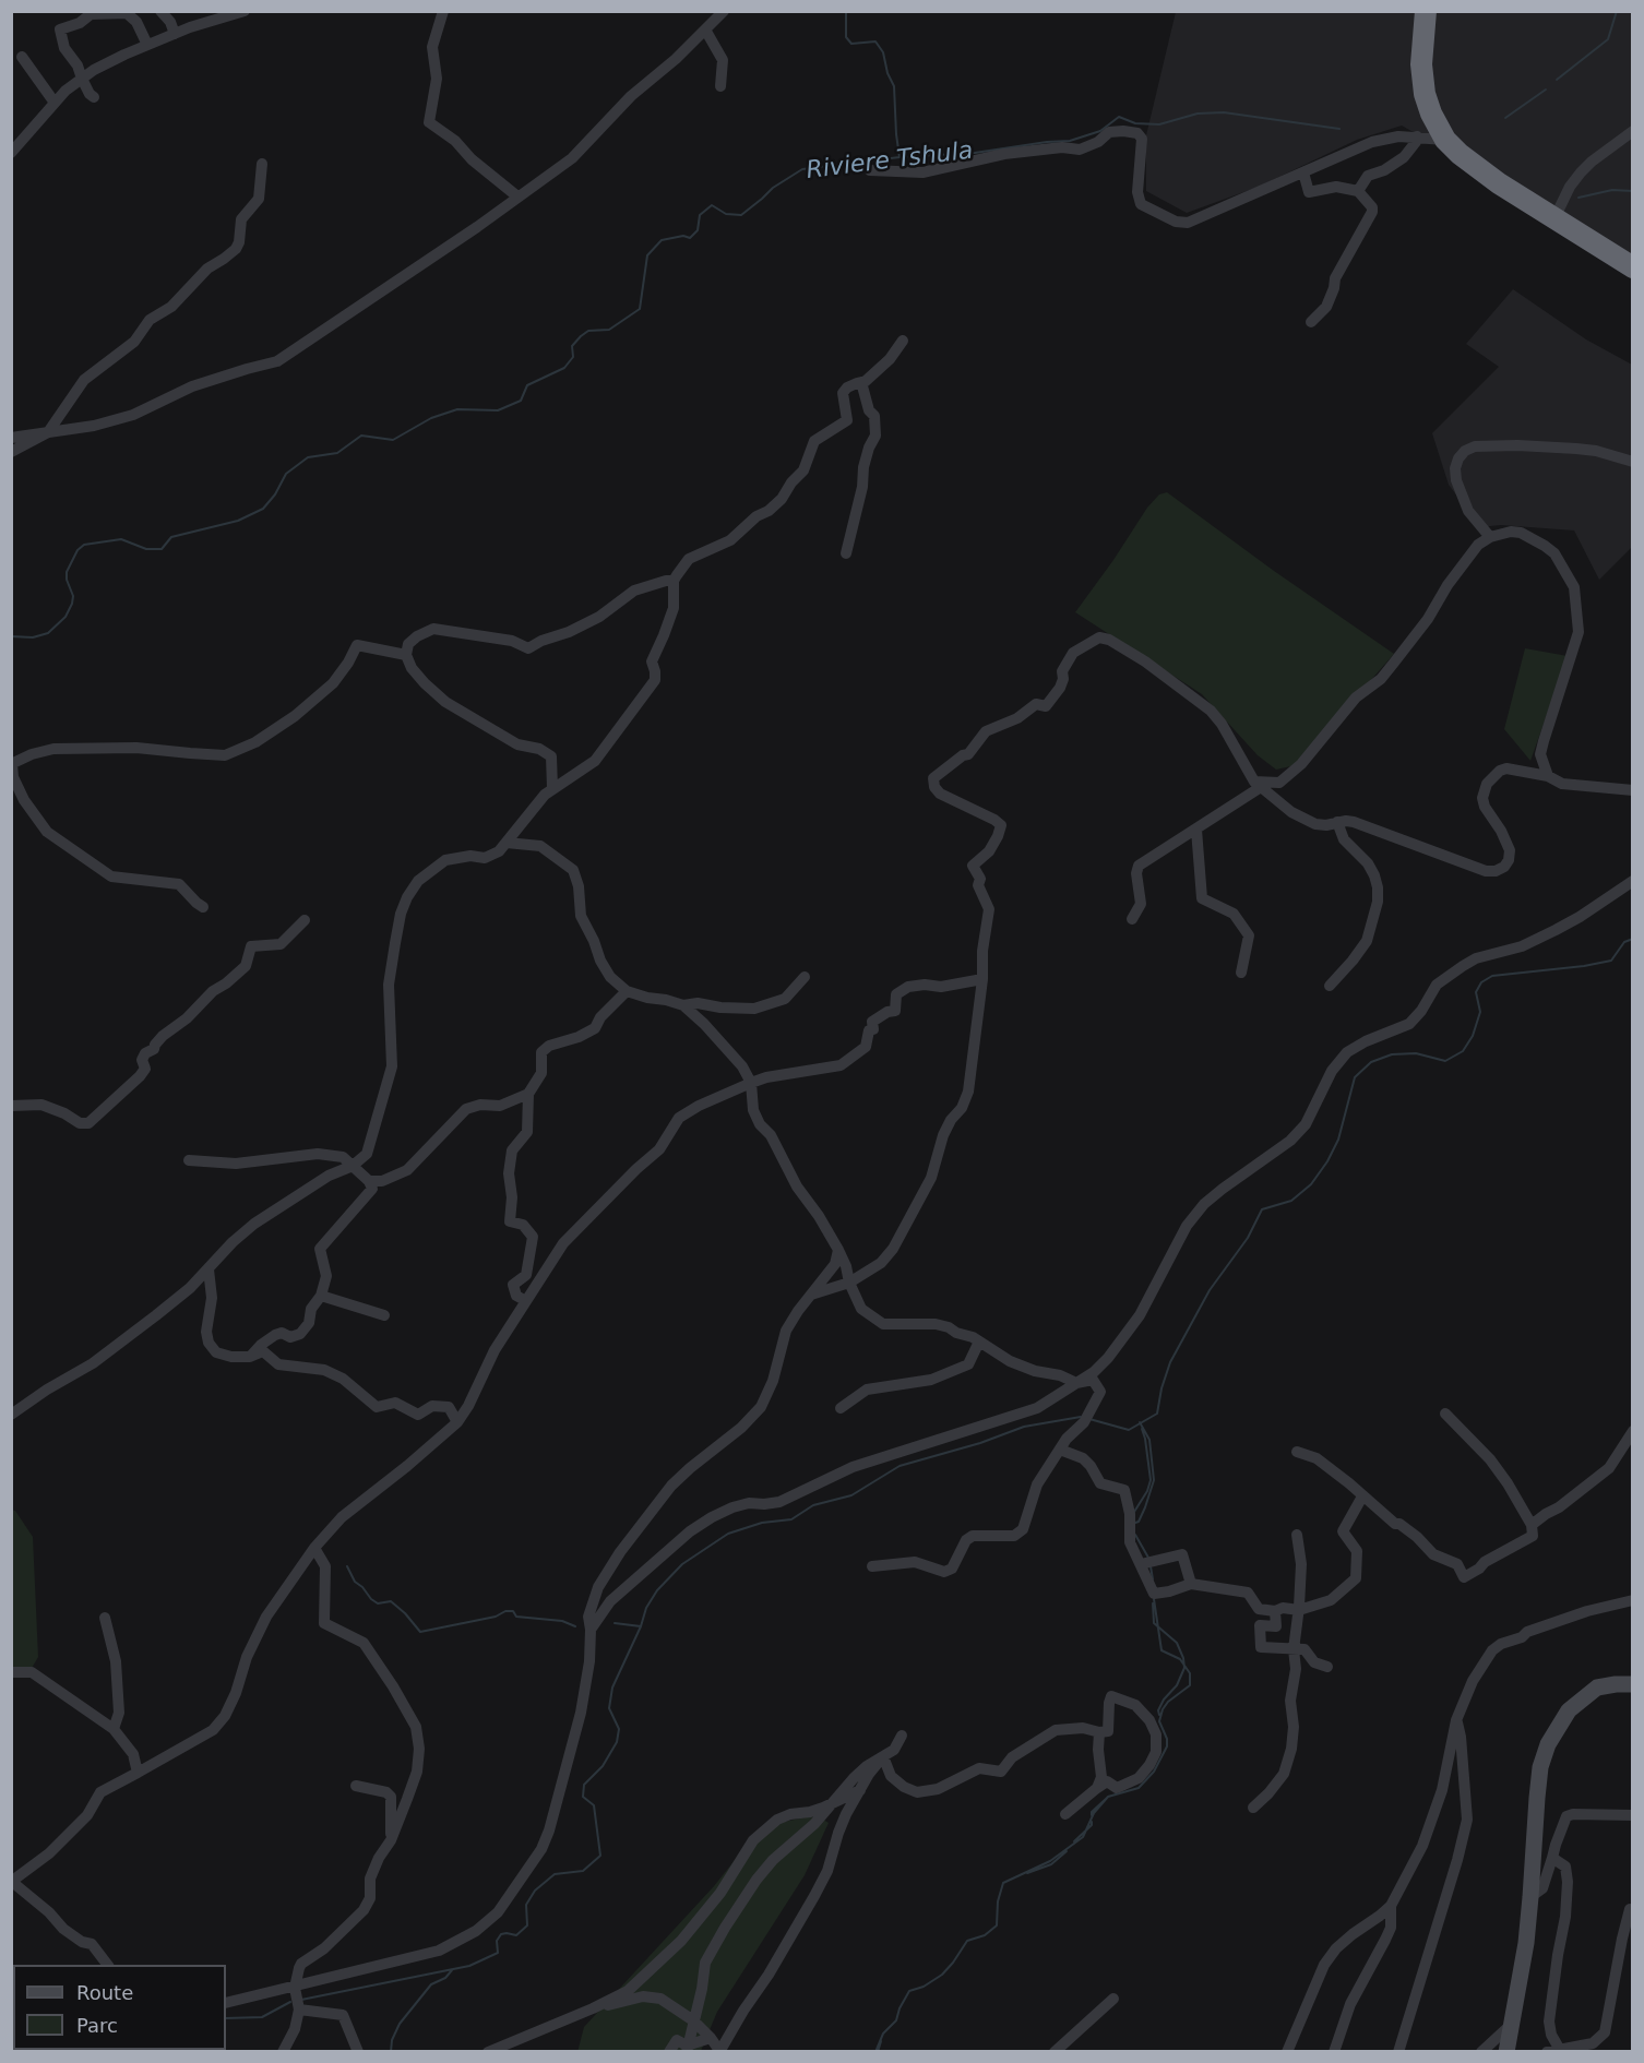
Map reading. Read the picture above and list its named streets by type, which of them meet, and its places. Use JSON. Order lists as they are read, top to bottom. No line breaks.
{"water":["Riviere Tshula"],"legend":["Route","Parc"]}
